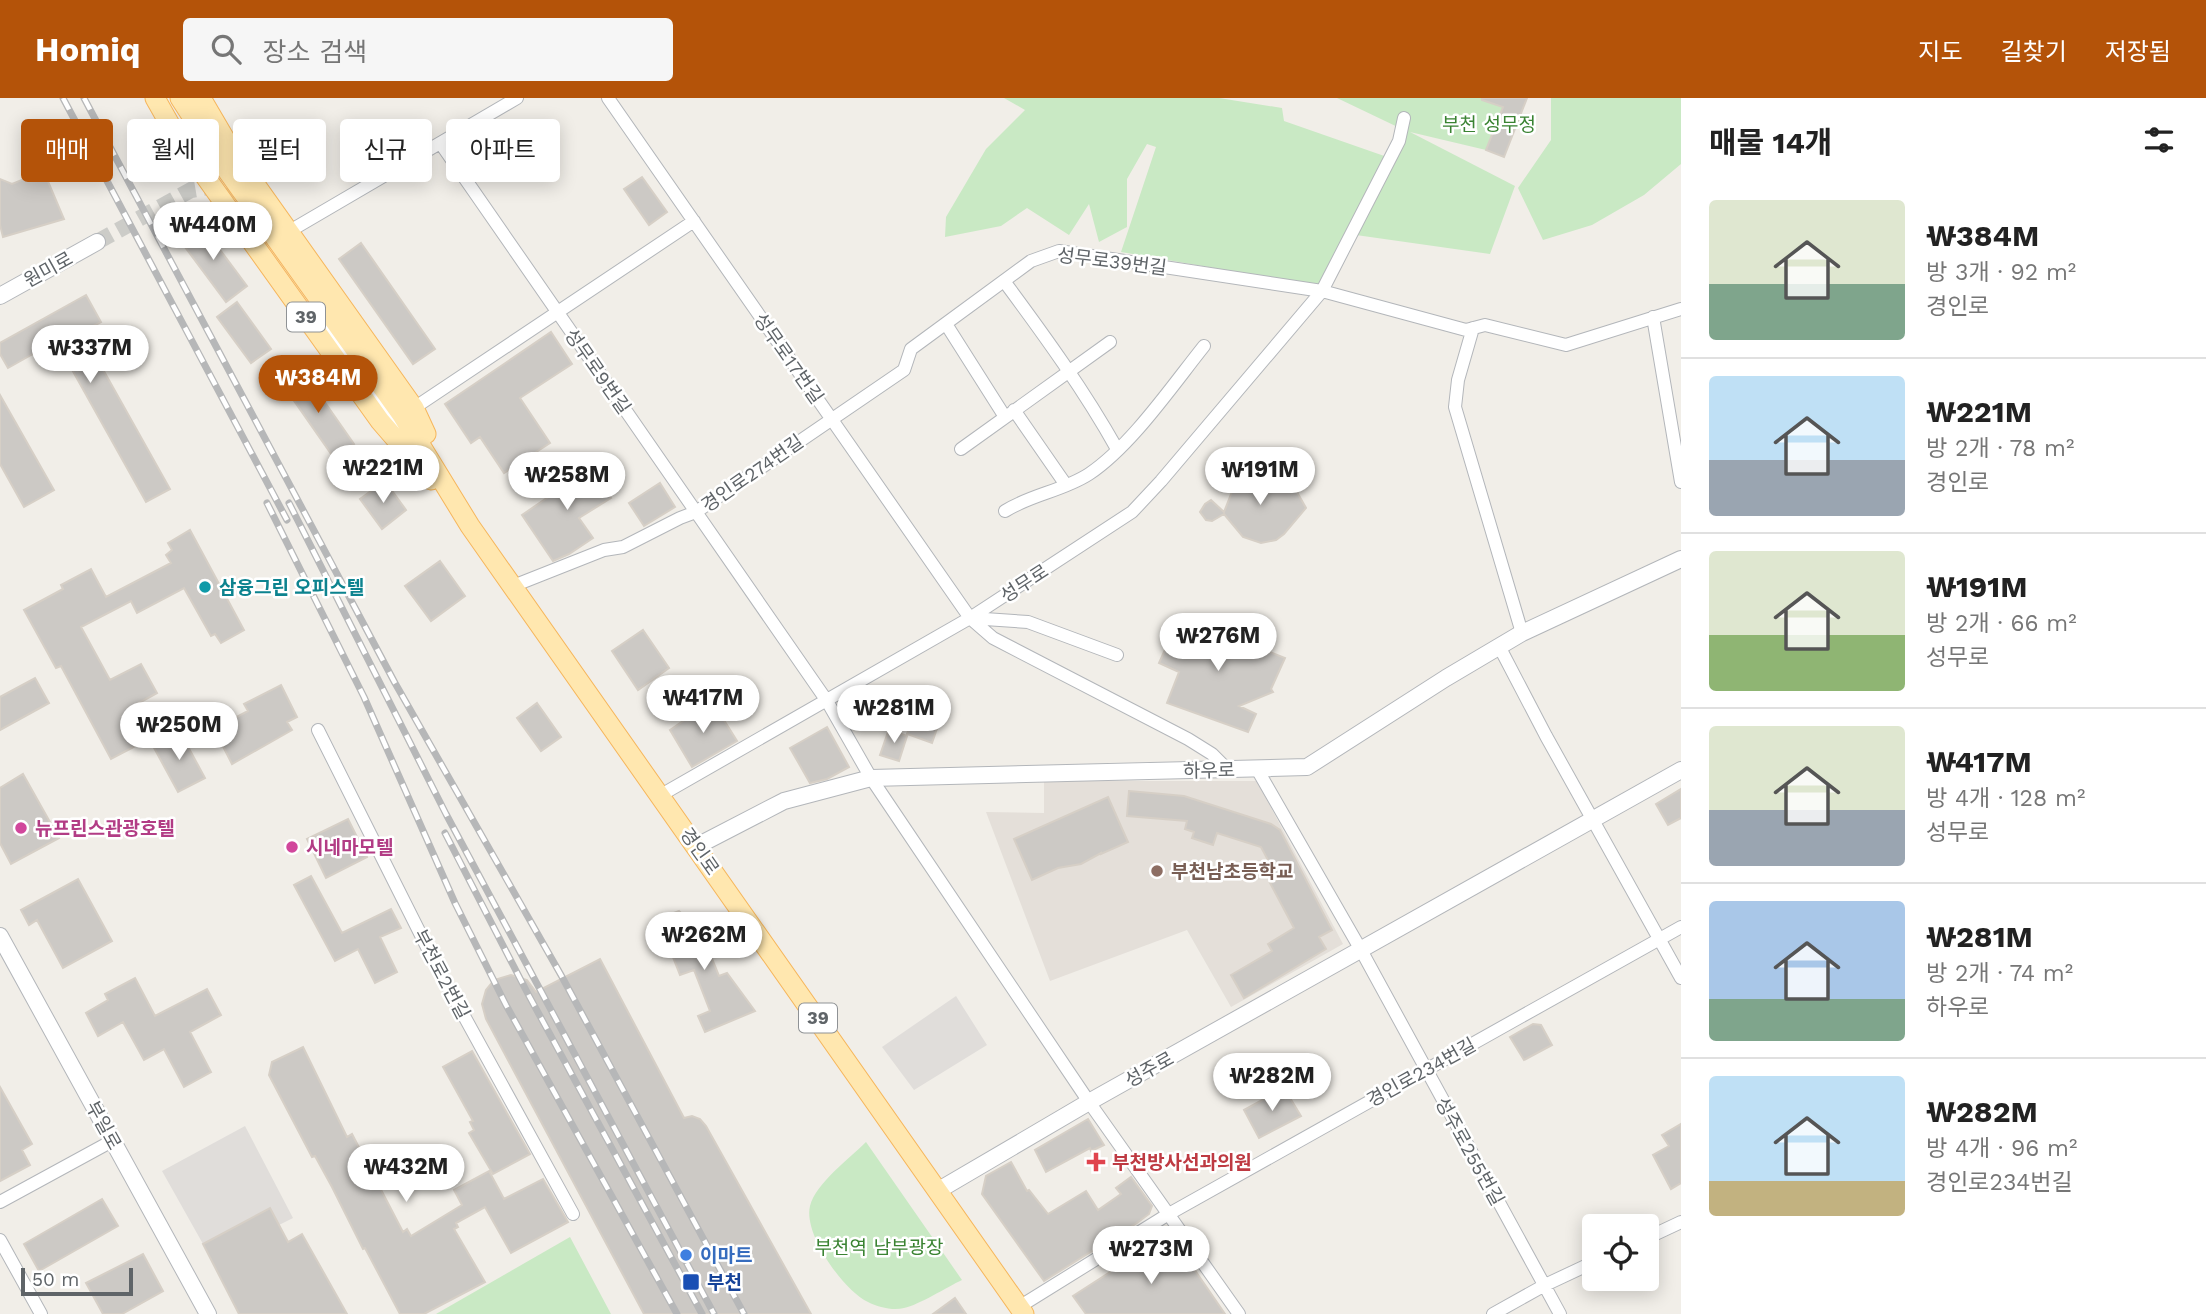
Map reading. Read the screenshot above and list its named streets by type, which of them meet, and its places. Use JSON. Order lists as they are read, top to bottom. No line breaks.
{"streets":{"main road":["39","경인로"],"street":["성무로39번길","원미로","성무로17번길","성무로9번길","경인로274번길","성무로","하우로","부천로2번길","성주로","경인로234번길","부일로","성주로255번길"]},"crossings":[["성무로39번길","경인로274번길"],["성무로39번길","성무로"],["성무로17번길","경인로274번길"],["성무로17번길","성무로"],["성무로17번길","하우로"],["성무로9번길","경인로274번길"],["성무로9번길","성무로"],["성무로9번길","하우로"],["성무로9번길","성주로"],["성무로9번길","경인로234번길"],["경인로274번길","경인로"],["성무로","경인로"],["하우로","경인로"],["경인로","성주로"],["경인로","경인로234번길"],["성주로","성주로255번길"],["경인로234번길","성주로255번길"]],"parks":["부천 성무정","부천역 남부광장"],"places":{"other":["삼융그린 오피스텔","뉴프린스관광호텔","시네마모텔","부천남초등학교","이마트"],"health":["부천방사선과의원"],"transit":["부천"]},"scale_bar":"50 m","page":{"header":"Homiq","search":"장소 검색","nav":["지도","길찾기","저장됨"],"heading":"매물 14개","chip":["매매","월세","필터","신규","아파트"],"list":[{"name":"₩384M","note":"방 3개 · 92 m² · 경인로"},{"name":"₩221M","note":"방 2개 · 78 m² · 경인로"},{"name":"₩191M","note":"방 2개 · 66 m² · 성무로"},{"name":"₩417M","note":"방 4개 · 128 m² · 성무로"},{"name":"₩281M","note":"방 2개 · 74 m² · 하우로"},{"name":"₩282M","note":"방 4개 · 96 m² · 경인로234번길"}],"price":["₩440M","₩337M","₩384M","₩221M","₩191M","₩258M","₩276M","₩417M","₩281M","₩250M","₩262M","₩282M","₩432M","₩273M"],"scale":"50 m"}}
